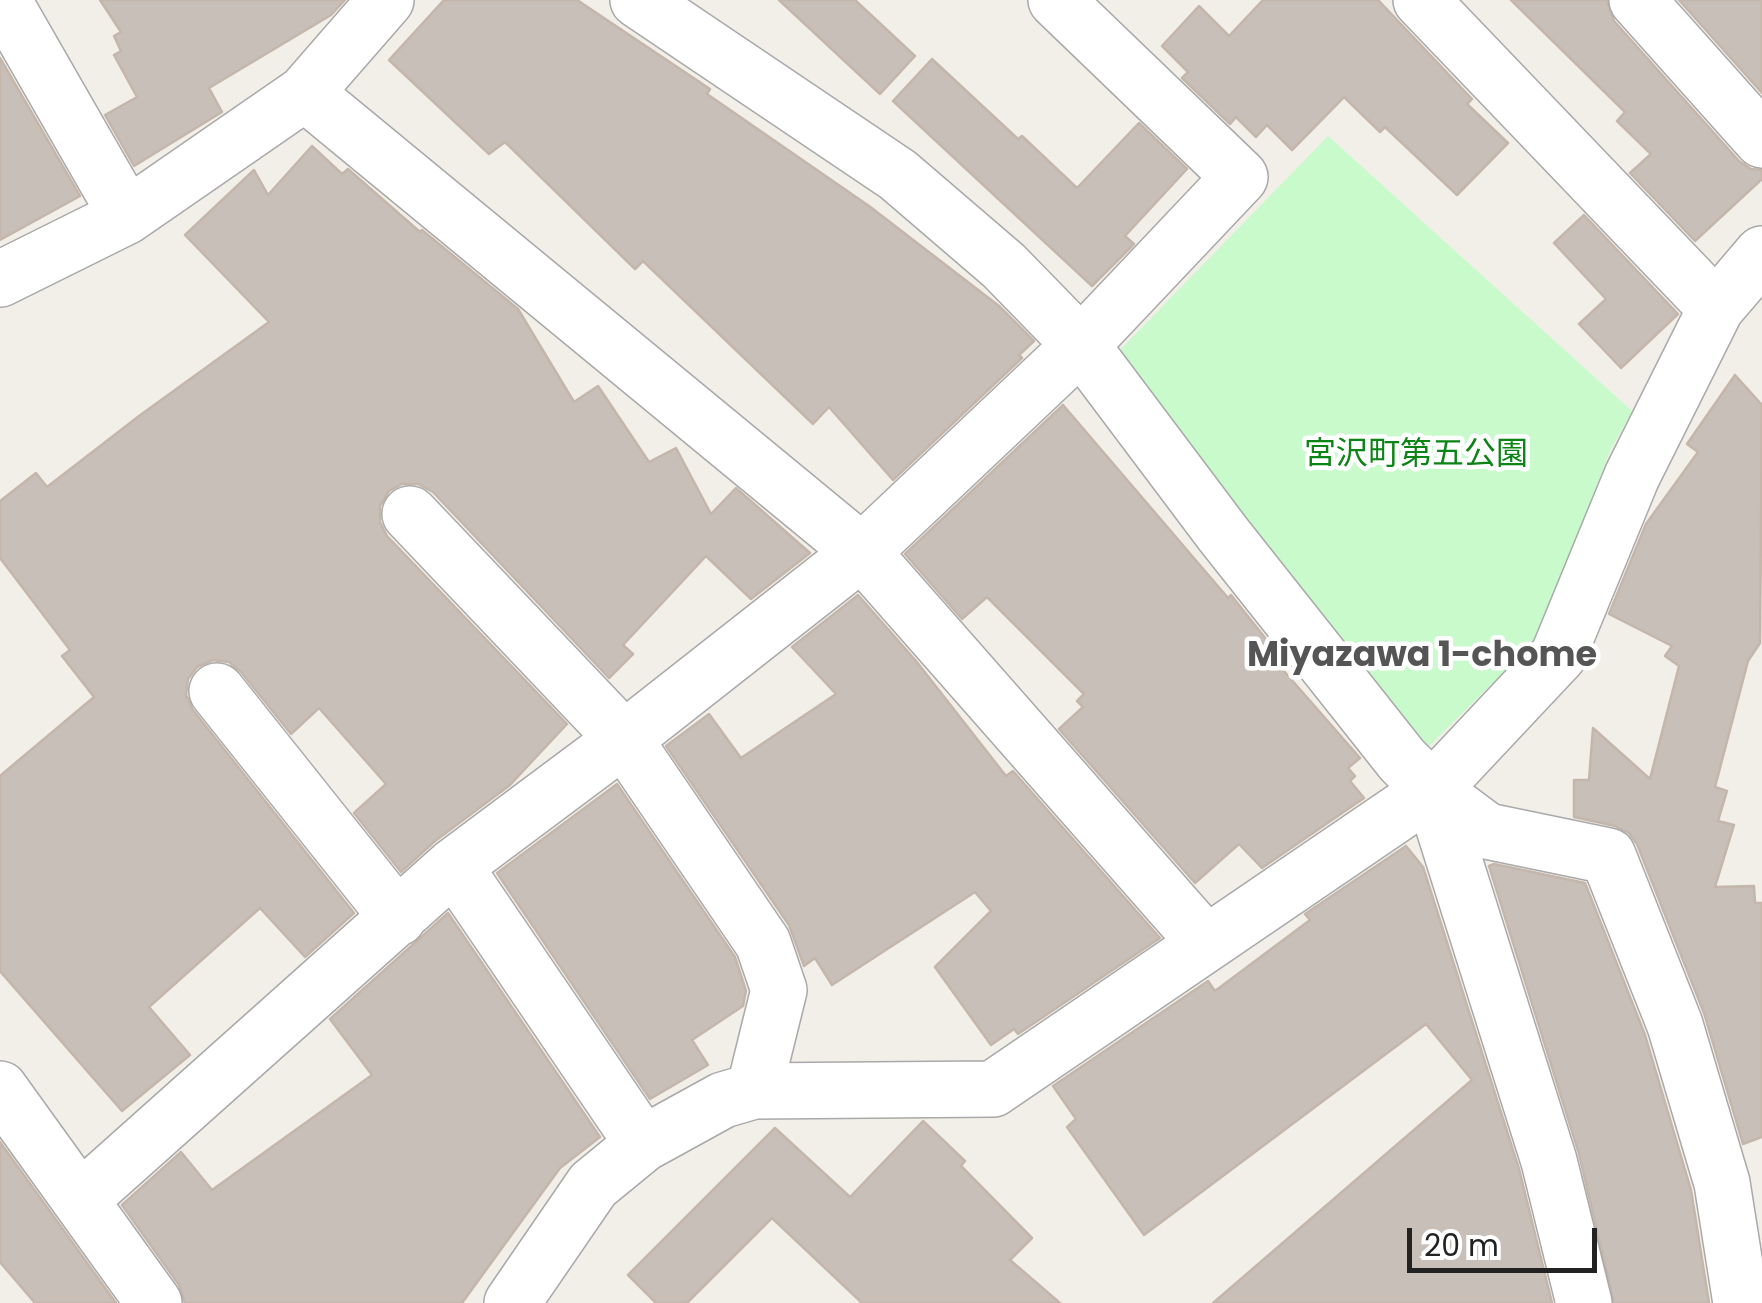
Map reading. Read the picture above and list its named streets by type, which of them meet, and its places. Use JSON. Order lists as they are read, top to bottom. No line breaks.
{"districts":["Miyazawa 1-chome"],"parks":["宮沢町第五公園"],"scale_bar":"20 m"}
